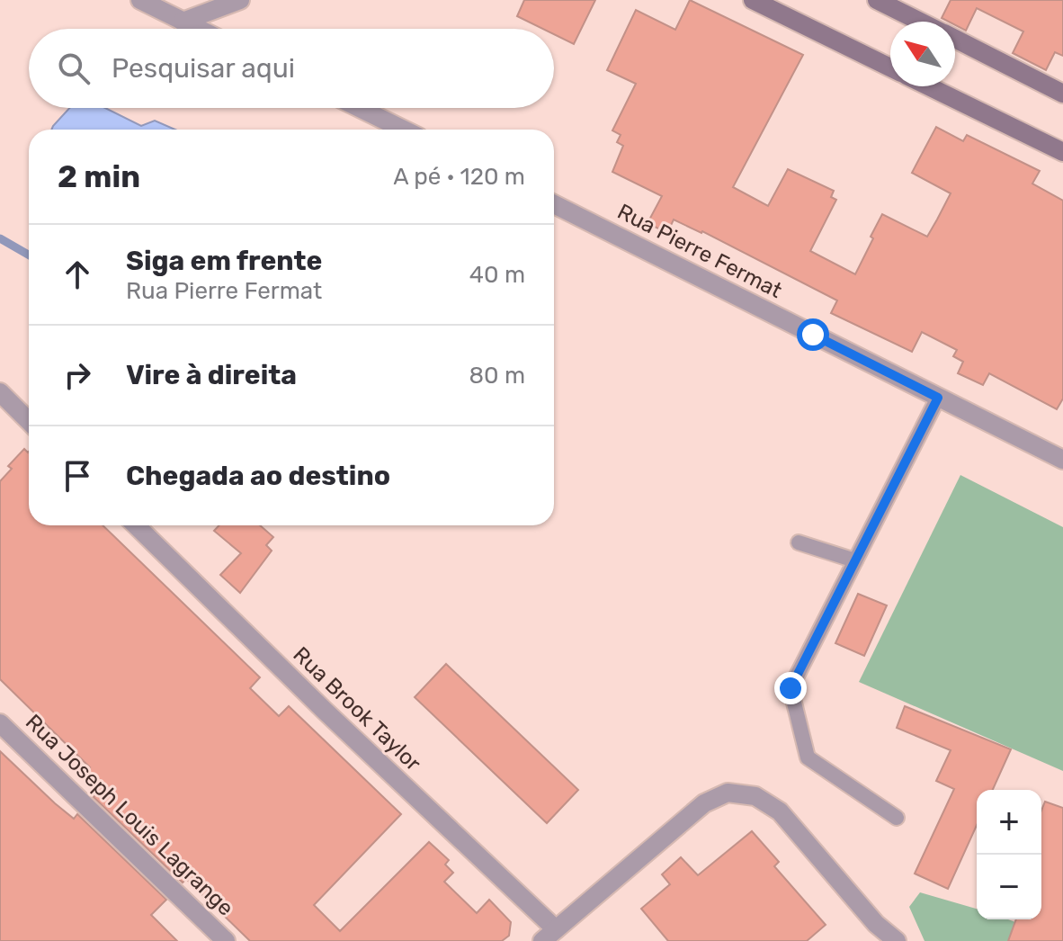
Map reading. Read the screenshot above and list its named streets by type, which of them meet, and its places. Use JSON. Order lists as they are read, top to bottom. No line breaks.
{"streets":{"street":["Rua Pierre Fermat","Rua Brook Taylor","Rua Joseph Louis Lagrange"]},"north":"top left","page":{"search":"Pesquisar aqui","heading":["2 min","A pé · 120 m"],"list":[["Siga em frente","Rua Pierre Fermat","40 m"],["Vire à direita","80 m"],"Chegada ao destino"],"map_buttons":["+","−"]}}
